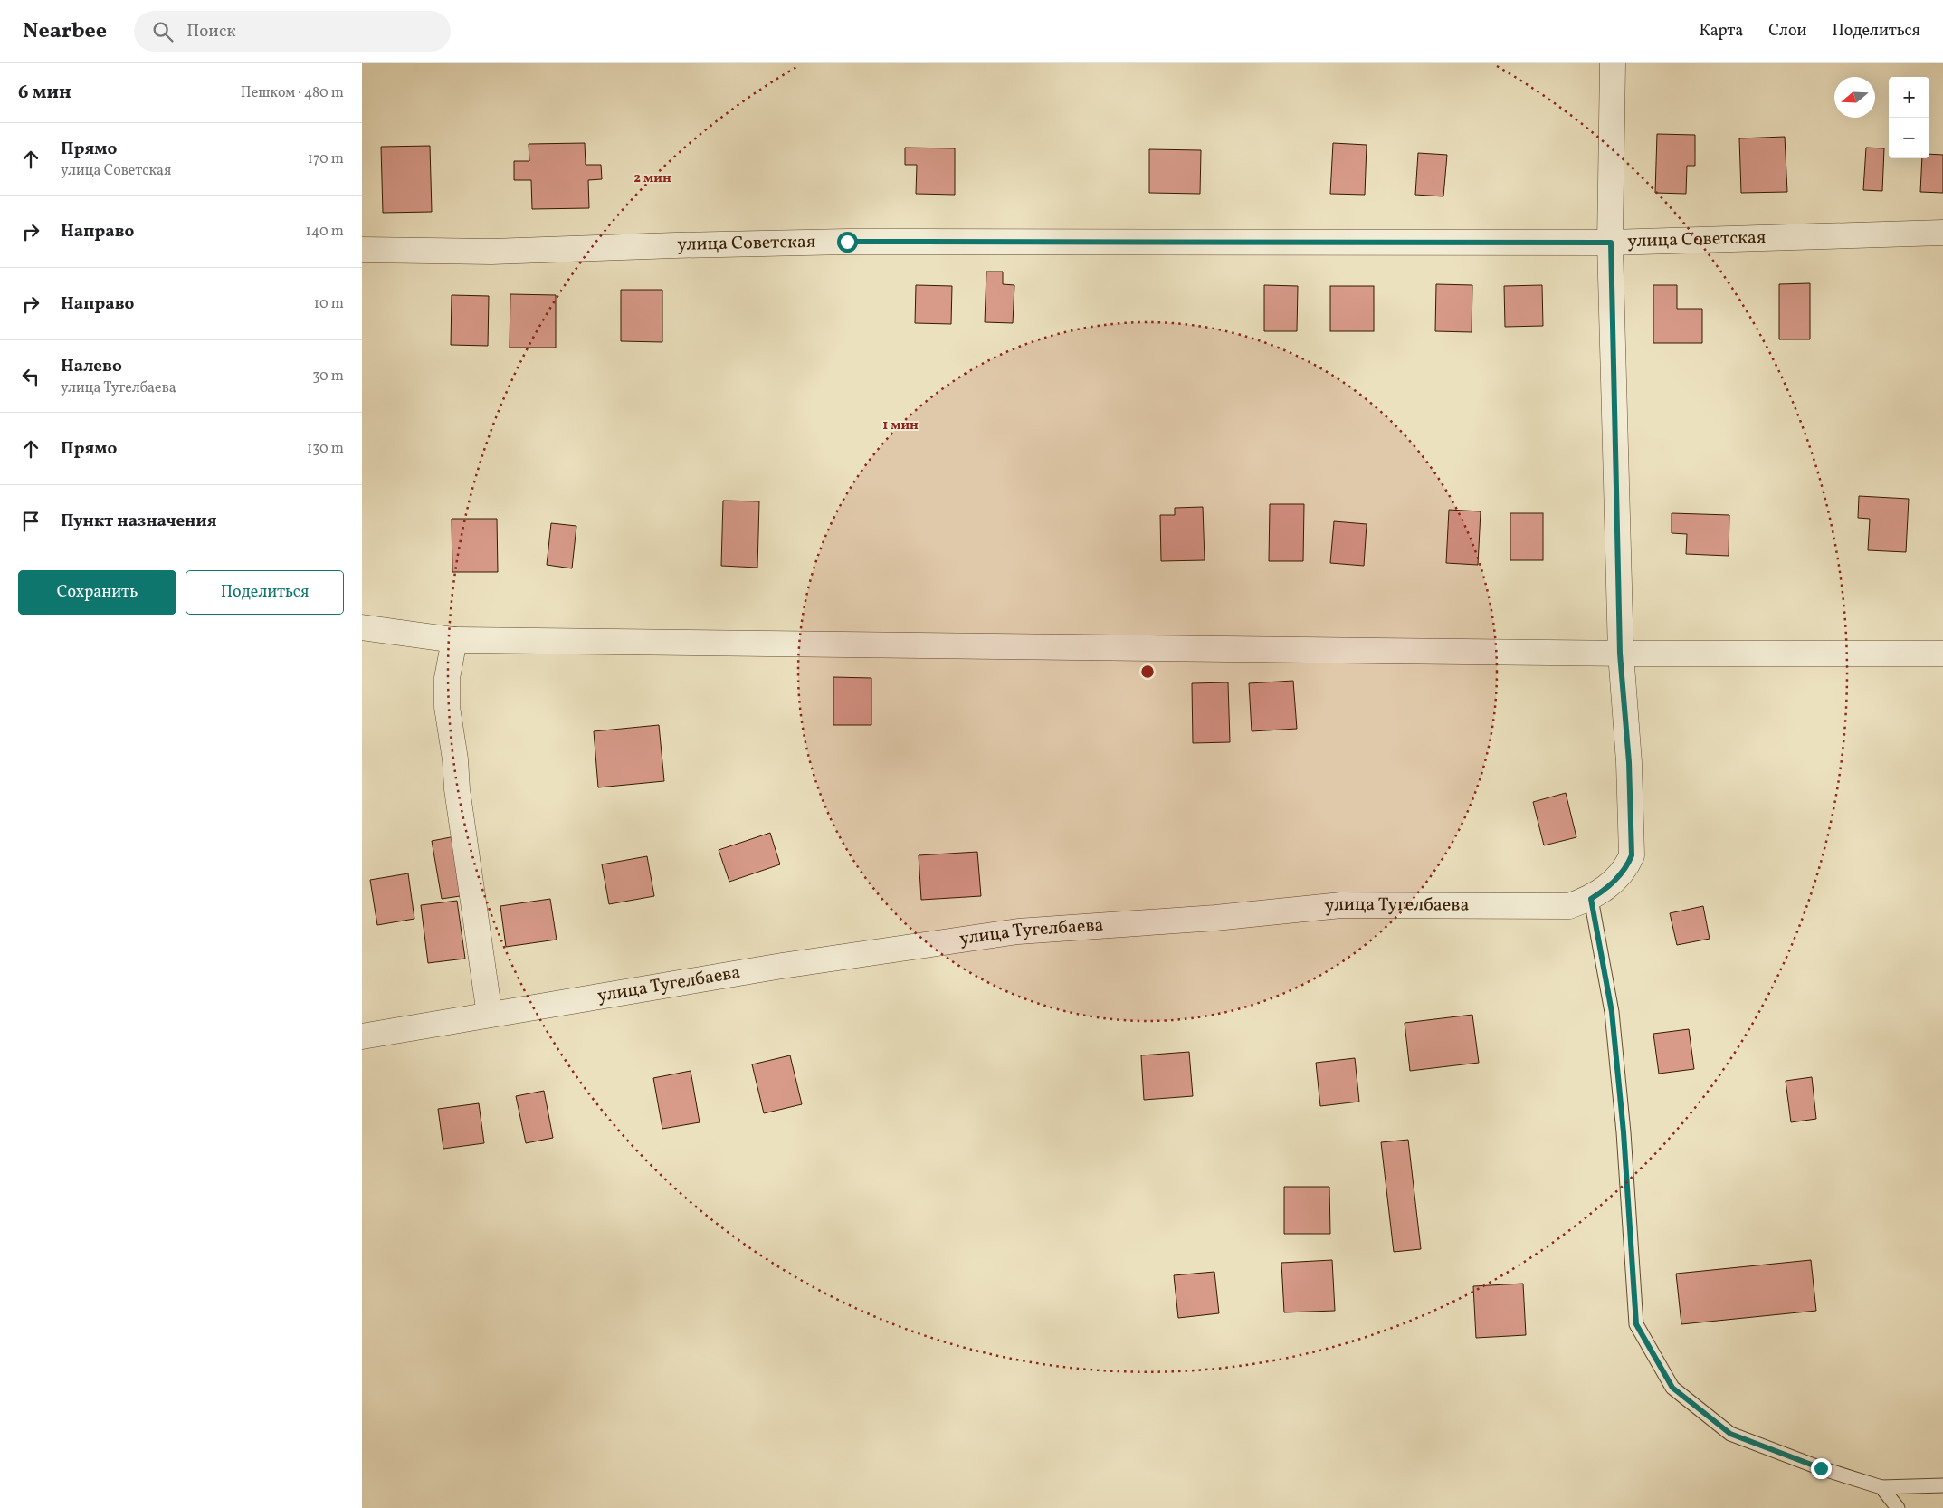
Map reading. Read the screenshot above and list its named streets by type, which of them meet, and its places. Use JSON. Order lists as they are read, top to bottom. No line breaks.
{"streets":{"street":["улица Советская","улица Тугелбаева"]},"crossings":[["улица Советская","улица Тугелбаева"]],"north":"left","page":{"header":"Nearbee","search":"Поиск","nav":["Карта","Слои","Поделиться"],"heading":["6 мин","Пешком · 480 m"],"map_buttons":["+","−"],"list":[["Прямо","улица Советская","170 m"],["Направо","140 m"],["Направо","10 m"],["Налево","улица Тугелбаева","30 m"],["Прямо","130 m"],"Пункт назначения"],"buttons":["Сохранить","Поделиться"]},"rings":["2 мин","1 мин"]}
